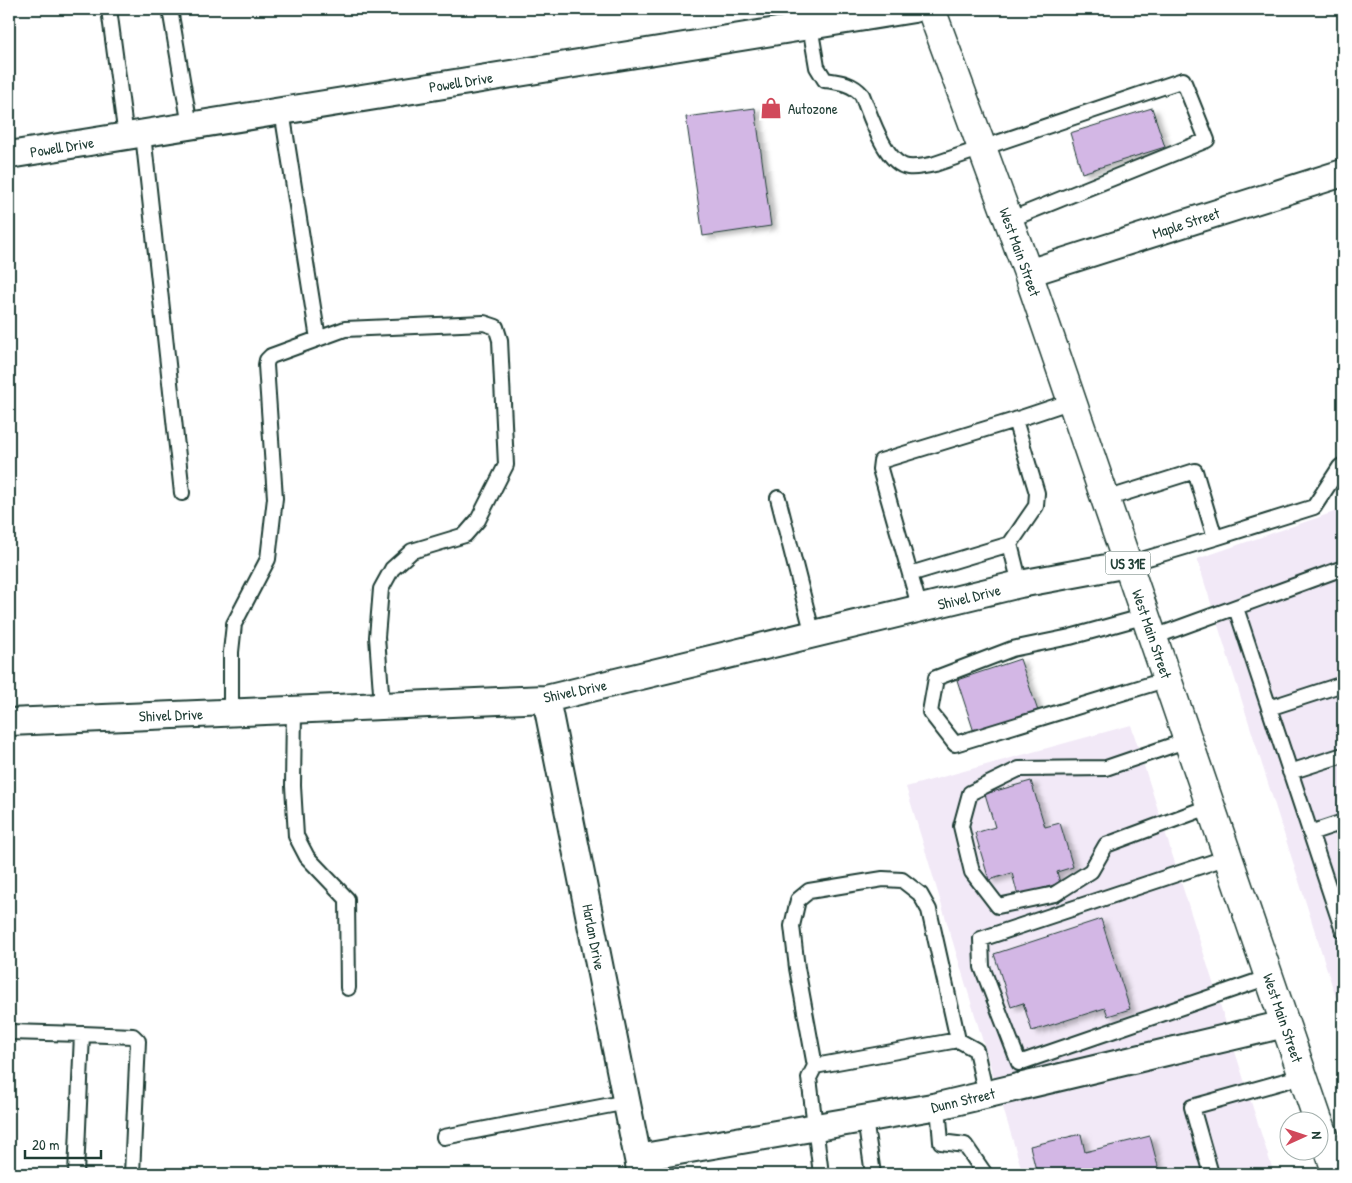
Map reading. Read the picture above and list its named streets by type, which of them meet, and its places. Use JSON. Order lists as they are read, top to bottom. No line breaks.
{"streets":{"main road":["West Main Street","US 31E"],"street":["Powell Drive","Maple Street","Shivel Drive","Harlan Drive","Dunn Street"]},"crossings":[["Maple Street","West Main Street"],["West Main Street","Shivel Drive"],["West Main Street","Dunn Street"],["Shivel Drive","Harlan Drive"],["Harlan Drive","Dunn Street"]],"places":{"shop":["Autozone"]},"scale_bar":"20 m","north":"right"}
